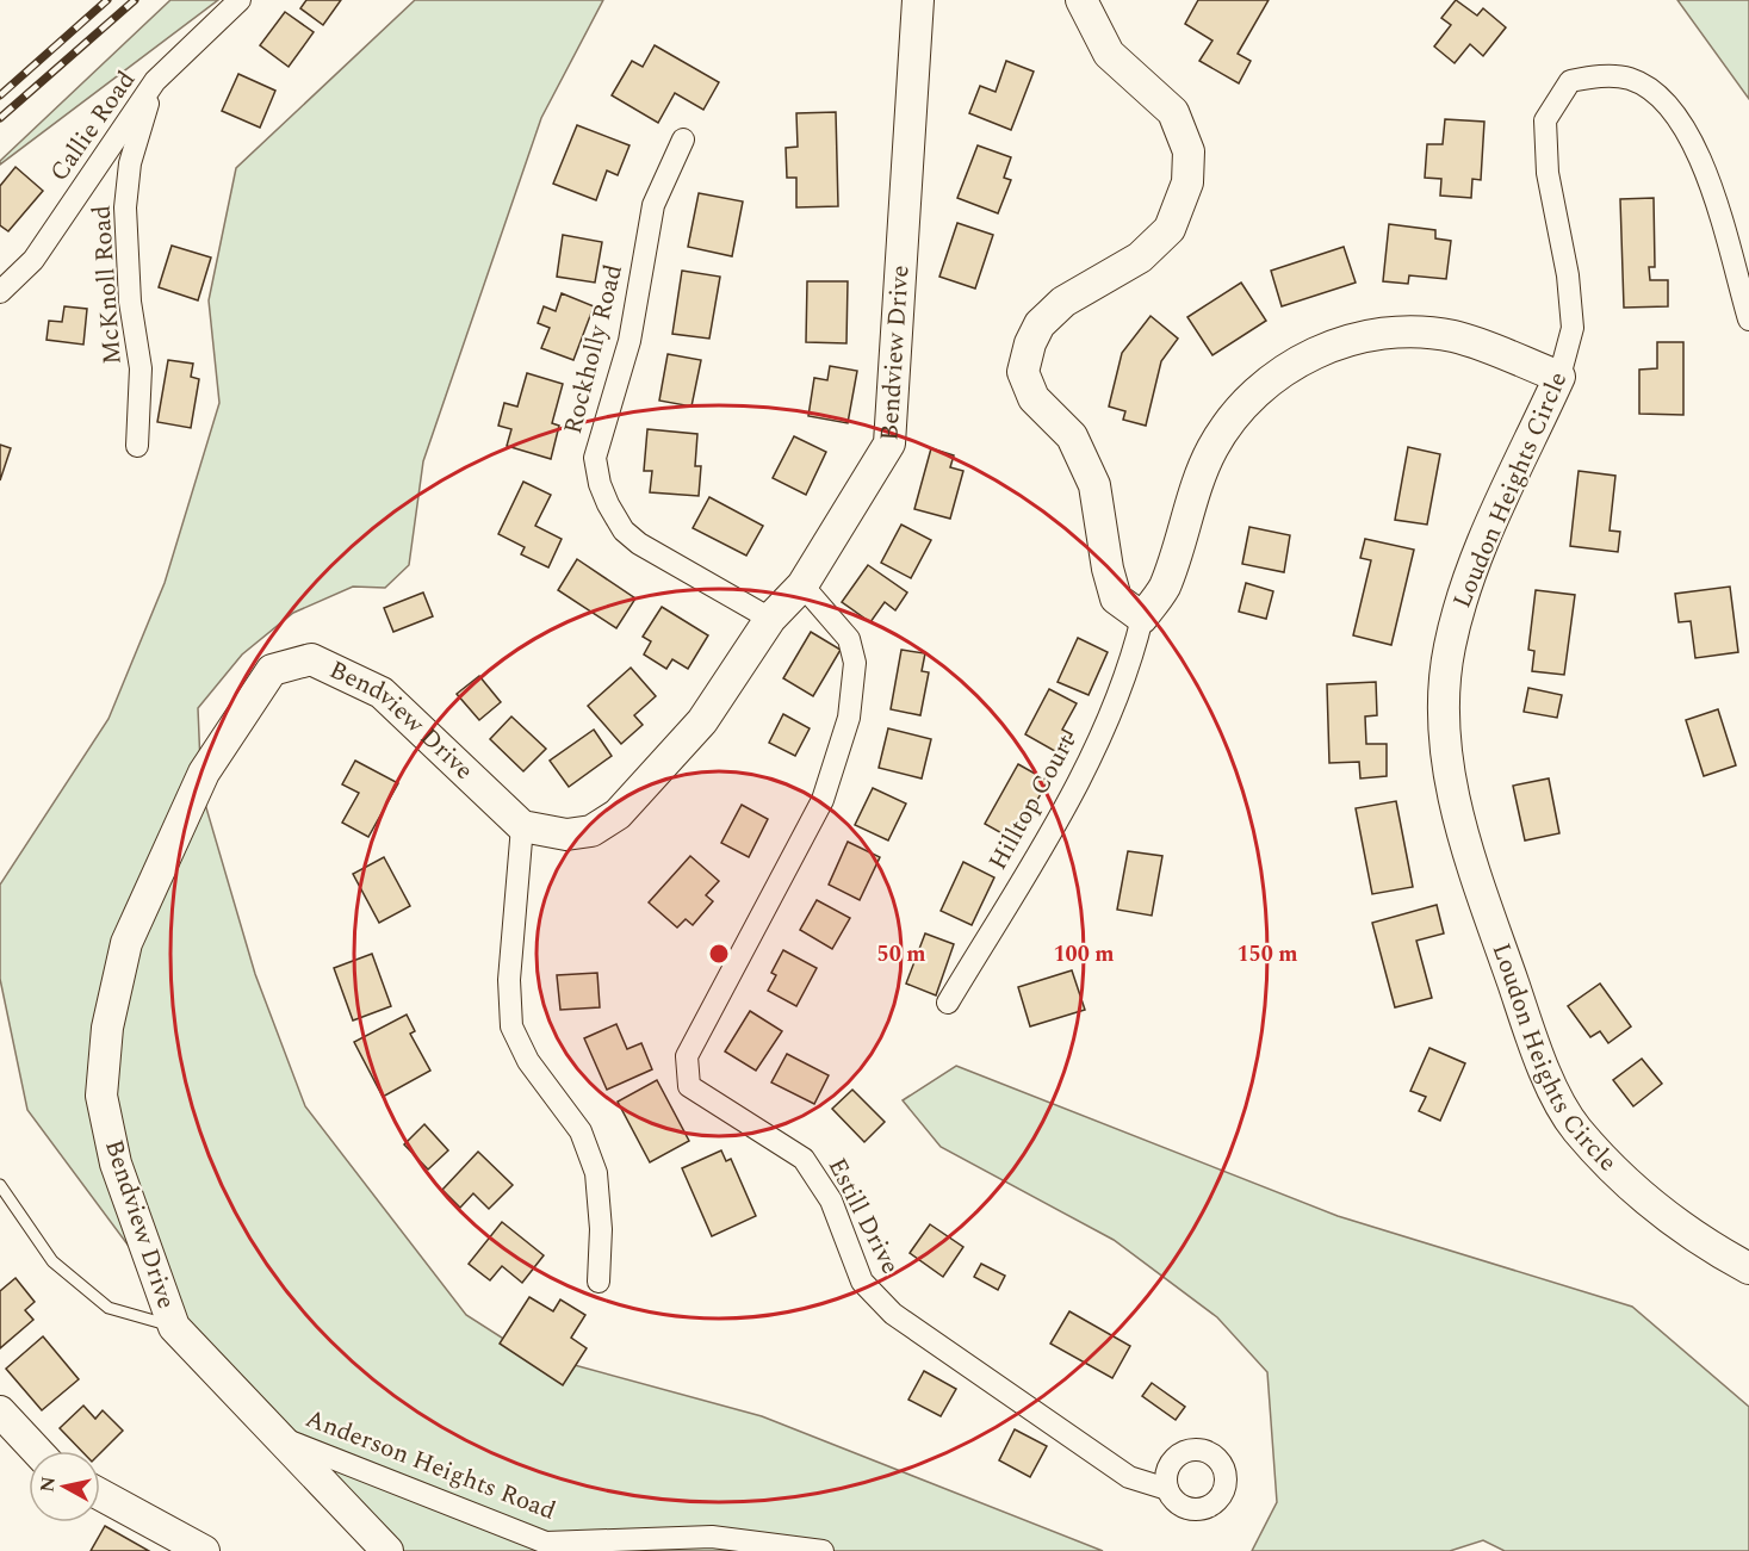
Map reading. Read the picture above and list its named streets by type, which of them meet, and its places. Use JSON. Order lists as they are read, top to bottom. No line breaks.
{"streets":{"street":["Callie Road","McKnoll Road","Rockholly Road","Bendview Drive","Loudon Heights Circle","Hilltop Court","Estill Drive","Anderson Heights Road"]},"crossings":[["Callie Road","McKnoll Road"],["Rockholly Road","Bendview Drive"],["Bendview Drive","Estill Drive"],["Bendview Drive","Anderson Heights Road"]],"north":"left","rings":["50 m","100 m","150 m"]}
